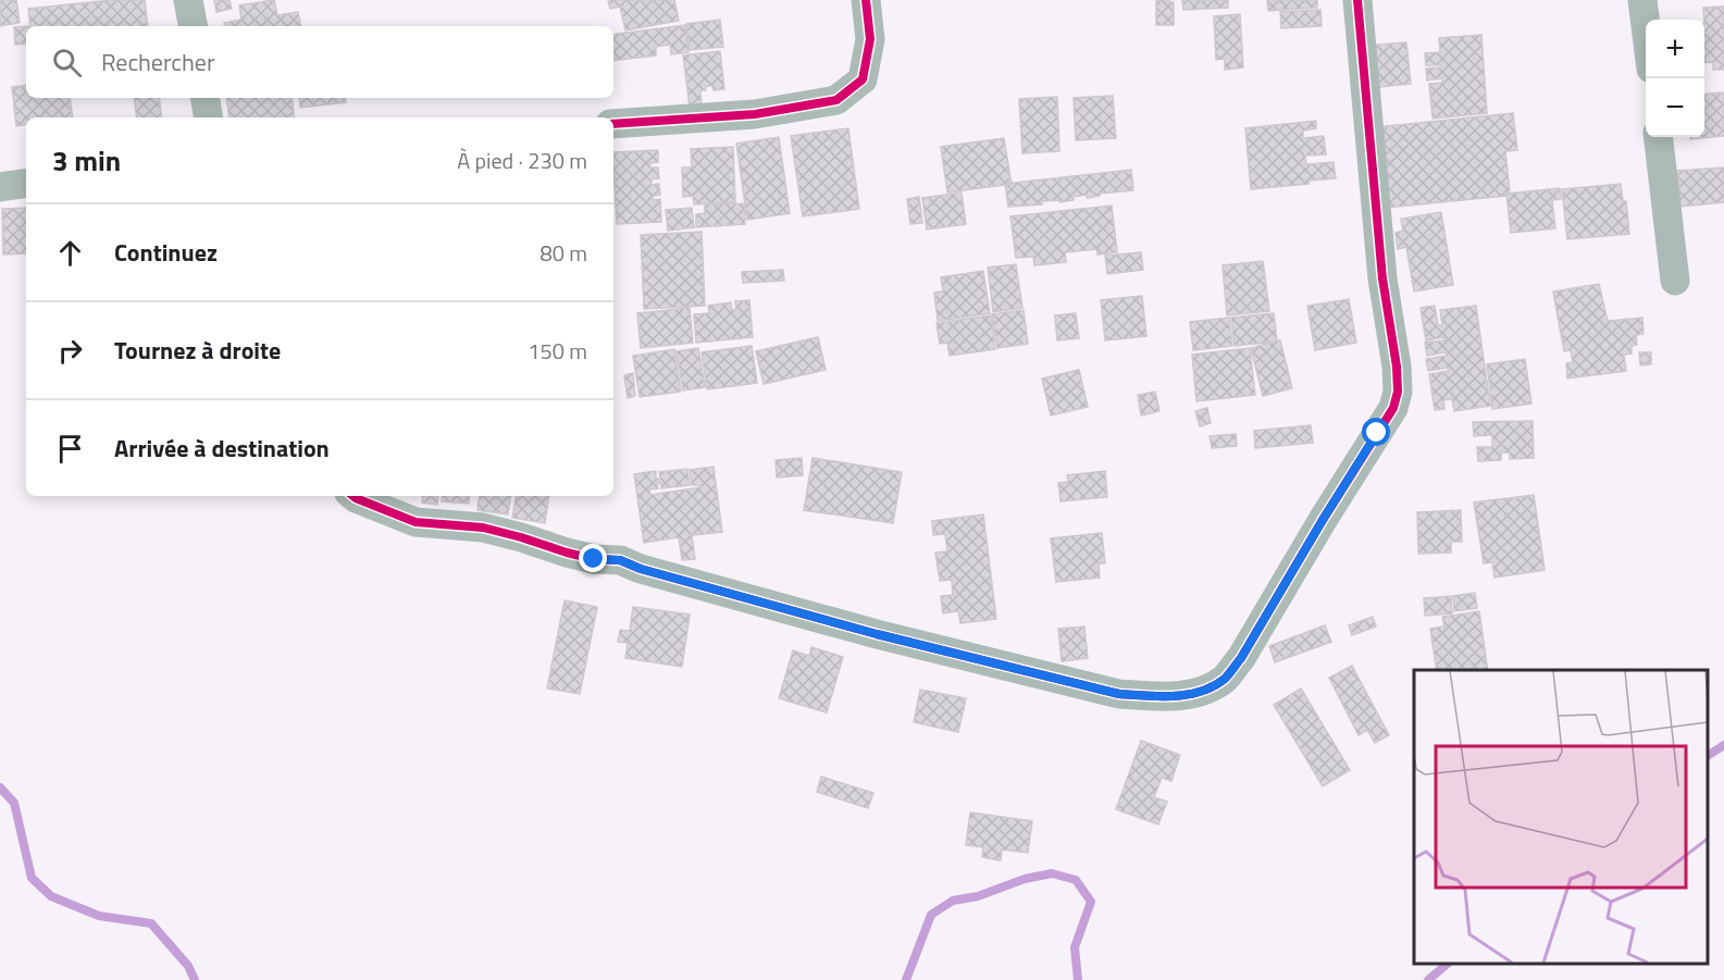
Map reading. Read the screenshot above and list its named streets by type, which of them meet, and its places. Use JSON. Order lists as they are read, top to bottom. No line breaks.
{"page":{"map_buttons":["+","−"],"search":"Rechercher","heading":["3 min","À pied · 230 m"],"list":[["Continuez","80 m"],["Tournez à droite","150 m"],"Arrivée à destination"]}}
